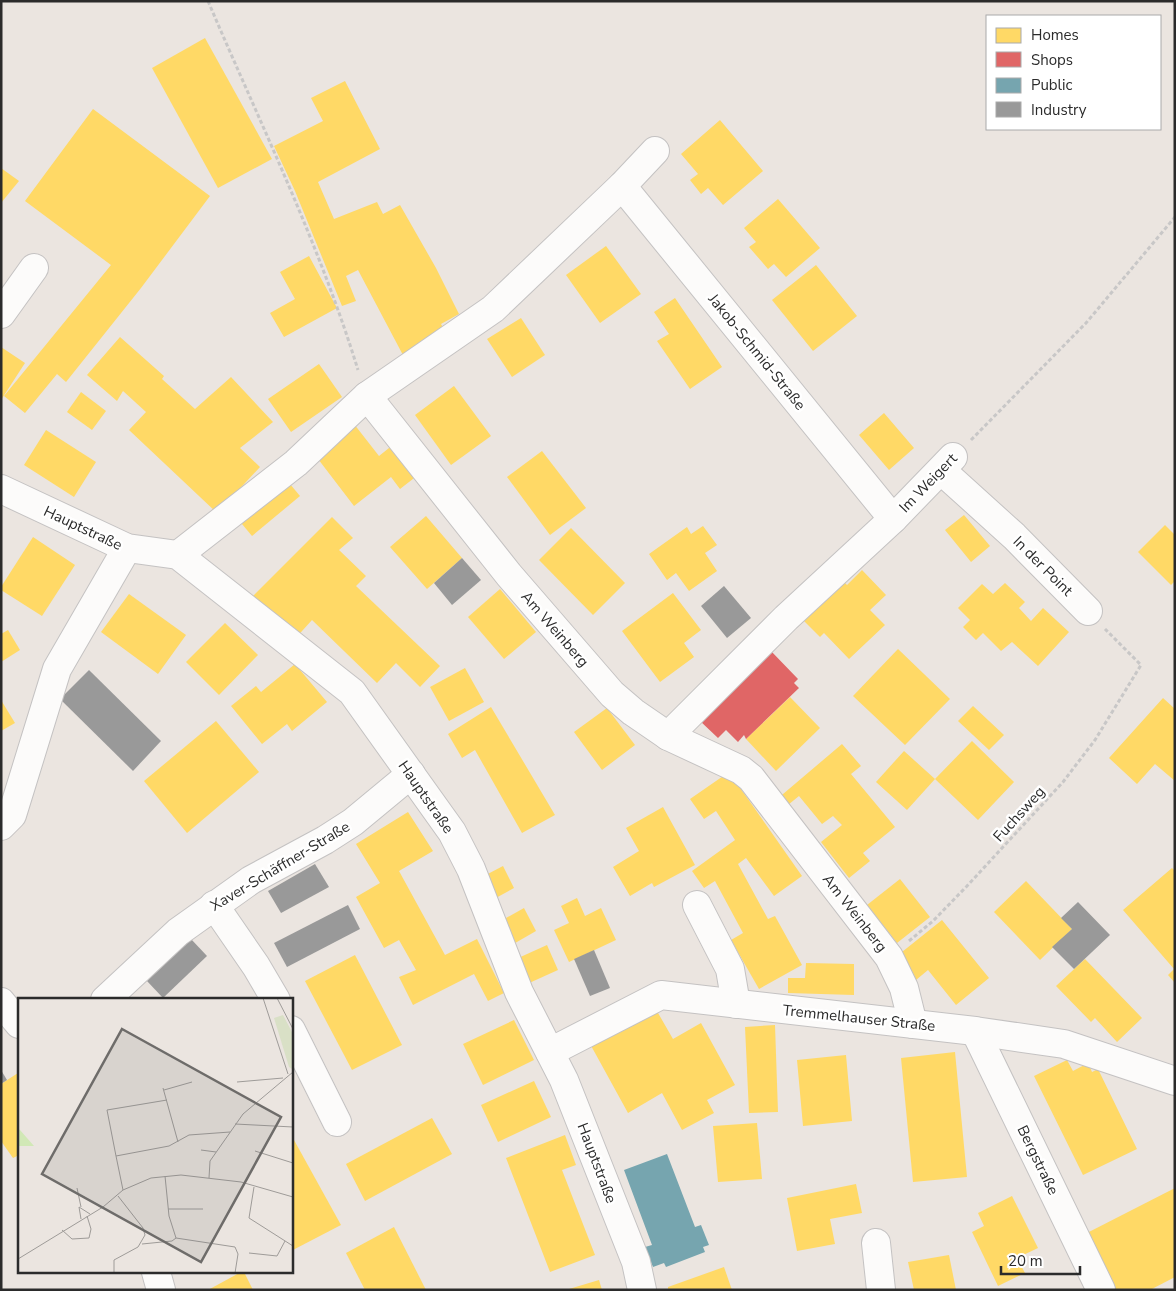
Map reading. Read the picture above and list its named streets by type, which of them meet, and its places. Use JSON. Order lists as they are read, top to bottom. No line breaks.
{"streets":{"street":["Jakob-Schmid-Straße","Im Weigert","Hauptstraße","In der Point","Am Weinberg","Xaver-Schäffner-Straße","Tremmelhauser Straße","Bergstraße"],"path":["Fuchsweg"]},"crossings":[["Jakob-Schmid-Straße","Im Weigert"],["Im Weigert","In der Point"],["Im Weigert","Am Weinberg"],["Hauptstraße","Xaver-Schäffner-Straße"],["Hauptstraße","Tremmelhauser Straße"],["In der Point","Fuchsweg"],["Am Weinberg","Fuchsweg"],["Am Weinberg","Tremmelhauser Straße"],["Tremmelhauser Straße","Bergstraße"]],"legend":["Homes","Shops","Public","Industry"],"scale_bar":"20 m"}
